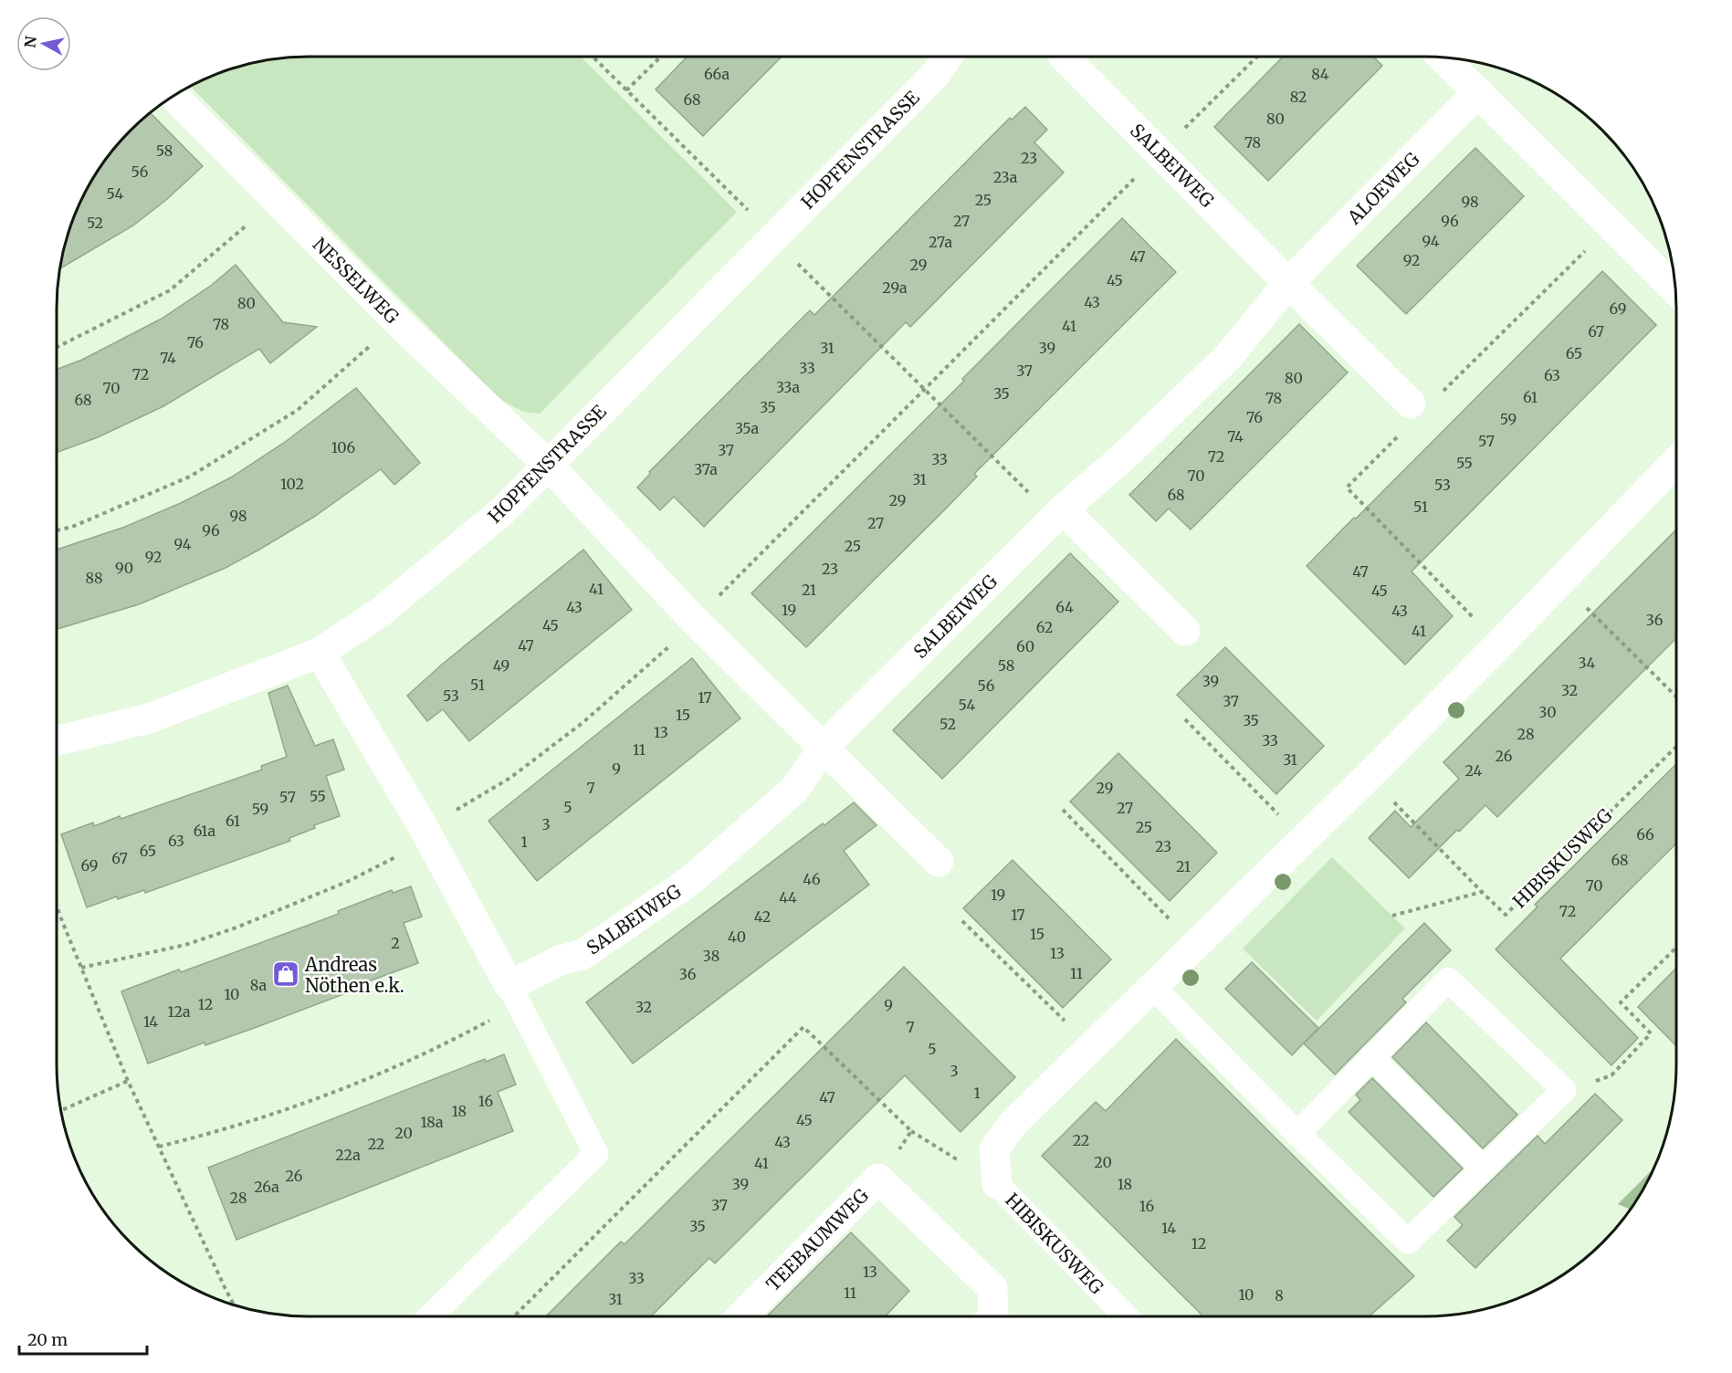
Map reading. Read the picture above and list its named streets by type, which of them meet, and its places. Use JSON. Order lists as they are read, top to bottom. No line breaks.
{"streets":{"street":["HOPFENSTRASSE","SALBEIWEG","ALOEWEG","NESSELWEG","HIBISKUSWEG","TEEBAUMWEG"]},"crossings":[["HOPFENSTRASSE","NESSELWEG"],["SALBEIWEG","ALOEWEG"]],"places":{"shop":["Andreas Nöthen e.k."]},"house_numbers":["66a","84","82","68","80","78","58","23","56","23a","54","25","98","27","96","52","94","27a","47","92","29","45","29a","43","80","69","78","41","67","76","31","39","65","74","33","37","72","63","80","33a","70","35","61","78","68","35","76","59","35a","74","57","106","37","72","33","55","37a","70","31","102","53","68","29","51","98","27","96","94","25","92","90","23","47","88","41","21","45","43","64","19","43","36","45","62","41","47","60","34","49","58","39","51","56","32","53","17","37","54","30","15","35","52","13","28","33","11","26","31","9","24","7","29","55","57","5","27","59","61","3","25","61a","66","63","1","23","65","67","68","69","21","46","70","19","44","72","17","42","15","40","2","13","38","11","36","8a","10","12","9","32","12a","14","7","5","3","1","47","16","18","45","18a","20","22","43","22","22a","20","41","26","39","18","26a","28","37","16","35","14","12","13","33","11","10","8","31"],"scale_bar":"20 m","north":"left"}
